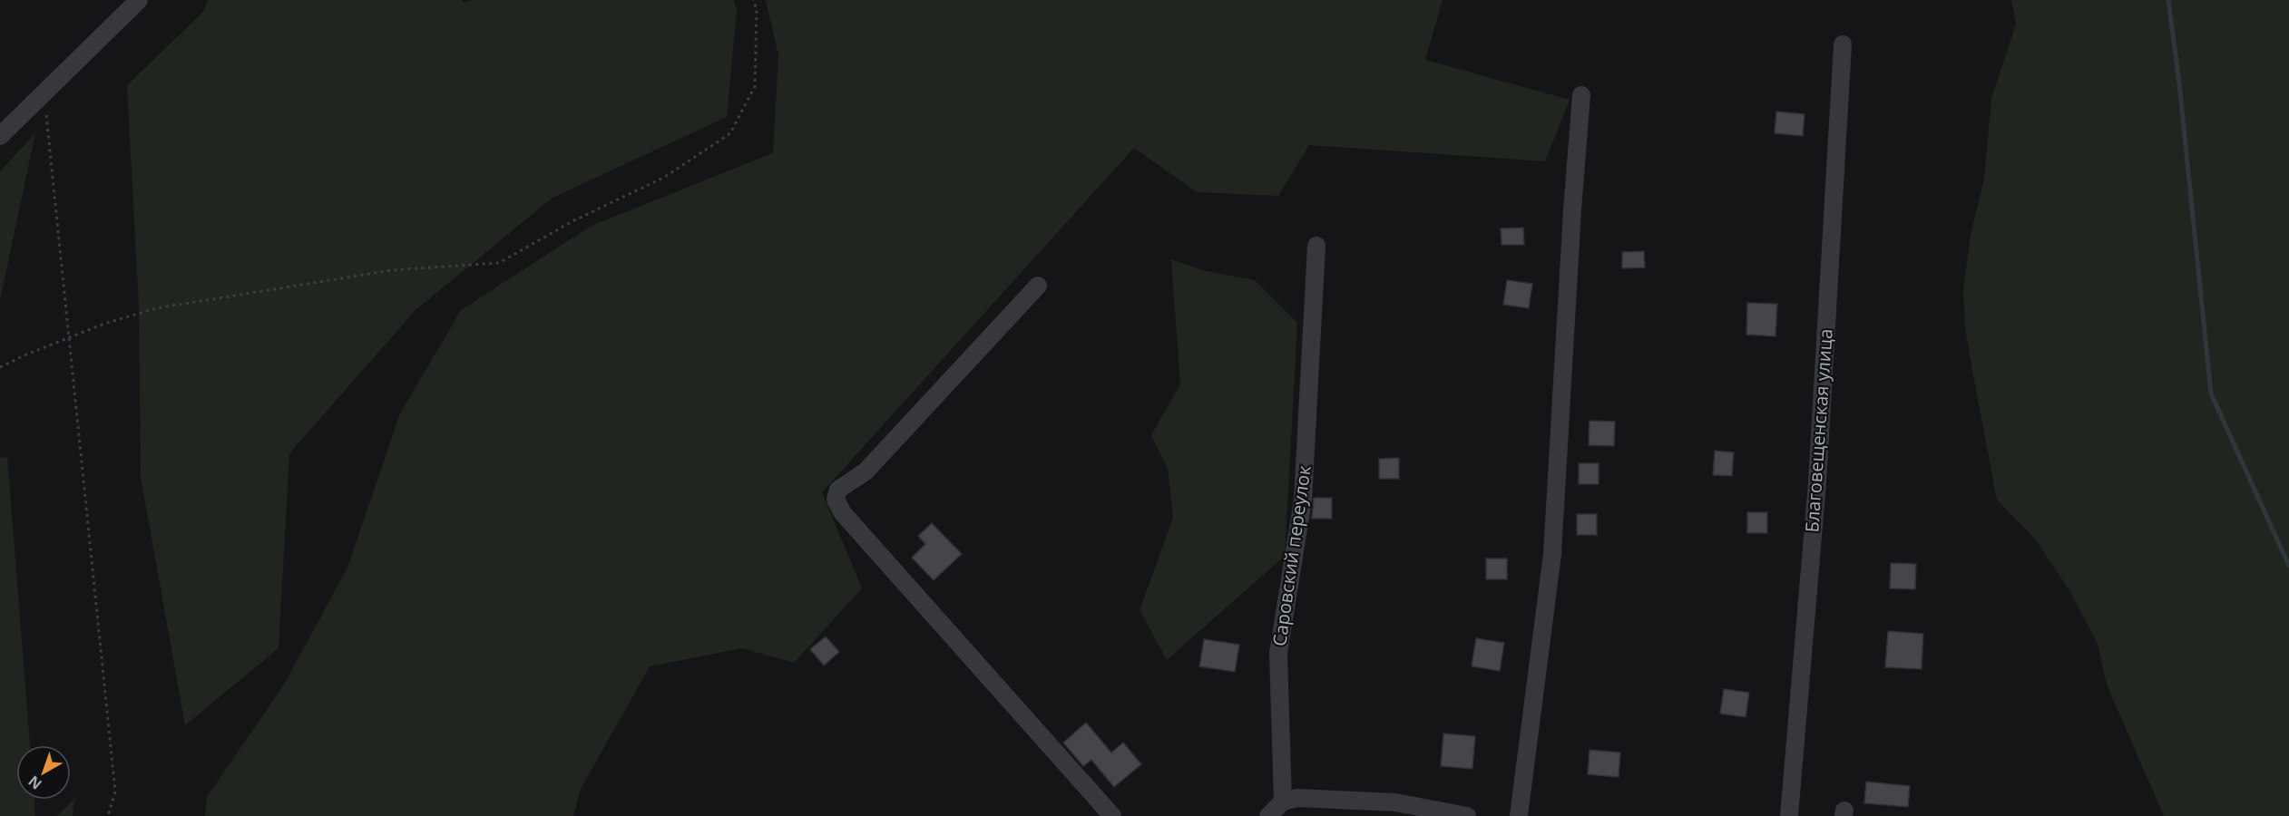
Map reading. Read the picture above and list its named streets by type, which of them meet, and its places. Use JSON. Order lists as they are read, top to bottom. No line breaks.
{"streets":{"street":["Благовещенская улица","Саровский переулок"]},"north":"bottom left"}
